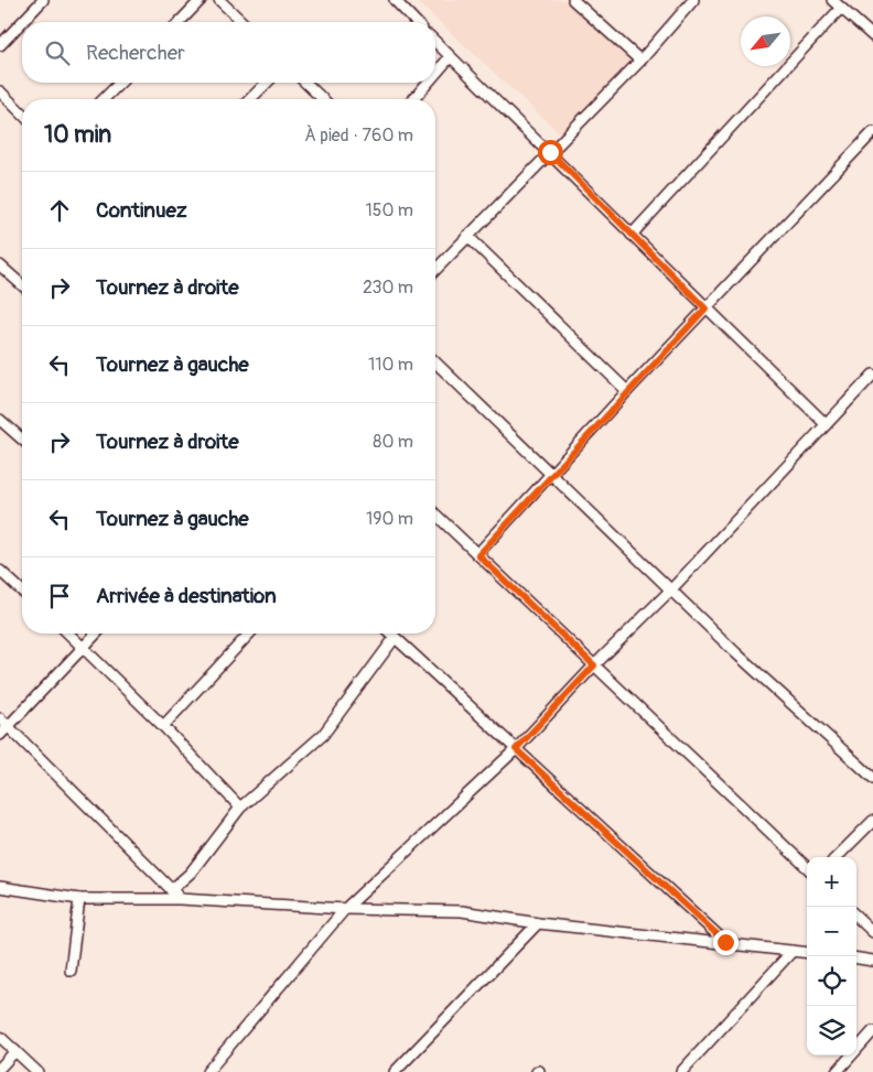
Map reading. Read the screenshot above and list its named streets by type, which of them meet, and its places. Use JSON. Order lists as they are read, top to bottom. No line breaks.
{"north":"bottom left","page":{"search":"Rechercher","heading":["10 min","À pied · 760 m"],"list":[["Continuez","150 m"],["Tournez à droite","230 m"],["Tournez à gauche","110 m"],["Tournez à droite","80 m"],["Tournez à gauche","190 m"],"Arrivée à destination"],"map_buttons":["+","−"]}}
